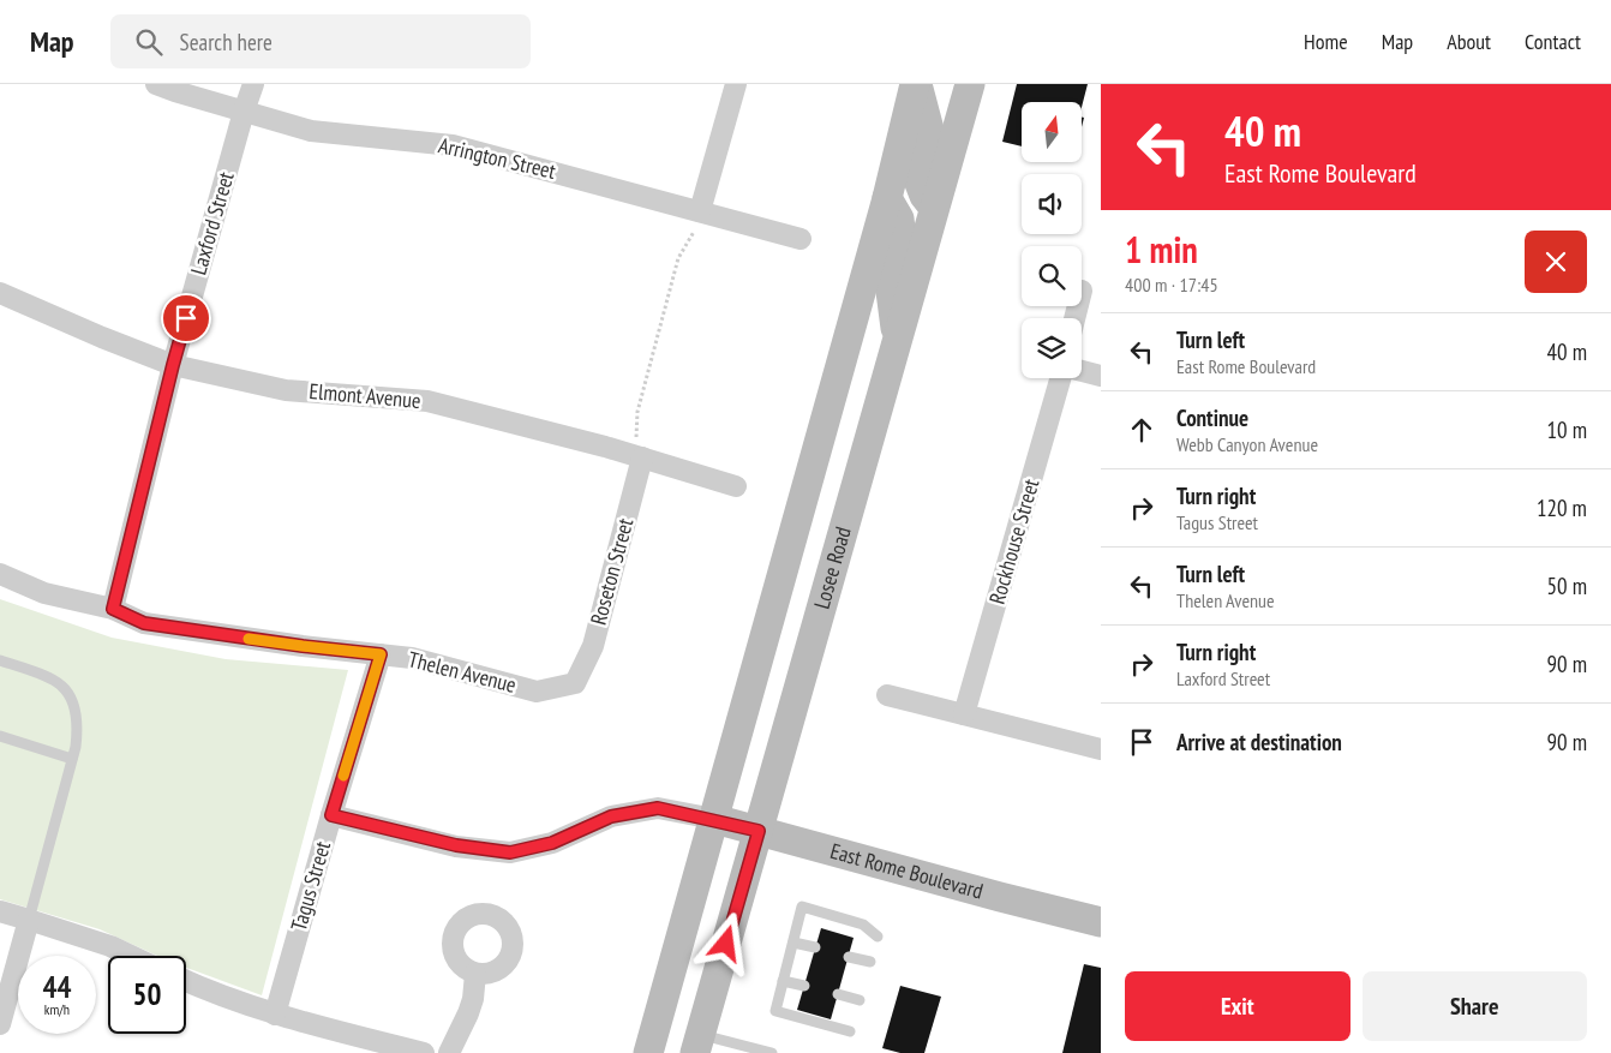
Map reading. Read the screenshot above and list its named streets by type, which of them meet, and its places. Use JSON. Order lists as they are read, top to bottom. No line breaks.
{"streets":{"main road":["Losee Road","East Rome Boulevard"],"street":["Arrington Street","Laxford Street","Elmont Avenue","Rockhouse Street","Roseton Street","Thelen Avenue","Tagus Street"]},"crossings":[["Arrington Street","Laxford Street"],["Laxford Street","Elmont Avenue"],["Laxford Street","Thelen Avenue"],["Elmont Avenue","Roseton Street"],["Losee Road","East Rome Boulevard"],["Roseton Street","Thelen Avenue"],["Thelen Avenue","Tagus Street"]],"north":"top","page":{"header":"Map","search":"Search here","nav":["Home","Map","About","Contact"],"turn":["40 m","East Rome Boulevard"],"heading":["1 min","400 m · 17:45"],"list":[{"name":"Turn left","note":"East Rome Boulevard","value":"40 m"},{"name":"Continue","note":"Webb Canyon Avenue","value":"10 m"},{"name":"Turn right","note":"Tagus Street","value":"120 m"},{"name":"Turn left","note":"Thelen Avenue","value":"50 m"},{"name":"Turn right","note":"Laxford Street","value":"90 m"},{"name":"Arrive at destination","value":"90 m"}],"speed":"44 km/h","limit":"50","buttons":["Exit","Share"]}}
